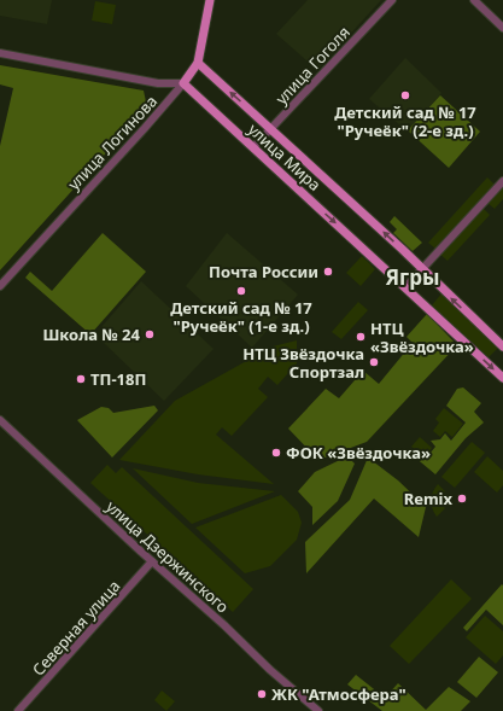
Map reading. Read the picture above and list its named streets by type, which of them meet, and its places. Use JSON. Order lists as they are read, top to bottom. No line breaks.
{"streets":{"main road":["улица Логинова","улица Мира"],"street":["улица Гоголя","улица Дзержинского","Северная улица"]},"crossings":[["улица Гоголя","улица Мира"],["улица Логинова","улица Мира"],["улица Дзержинского","Северная улица"]],"districts":["Ягры"],"places":["Детский сад № 17 \"Ручеёк\" (2-е зд.)","Почта России","Детский сад № 17 \"Ручеёк\" (1-е зд.)","Школа № 24","НТЦ «Звёздочка»","НТЦ Звёздочка Спортзал","ТП-18П","ФОК «Звёздочка»","Remix","ЖК \"Атмосфера\""]}
